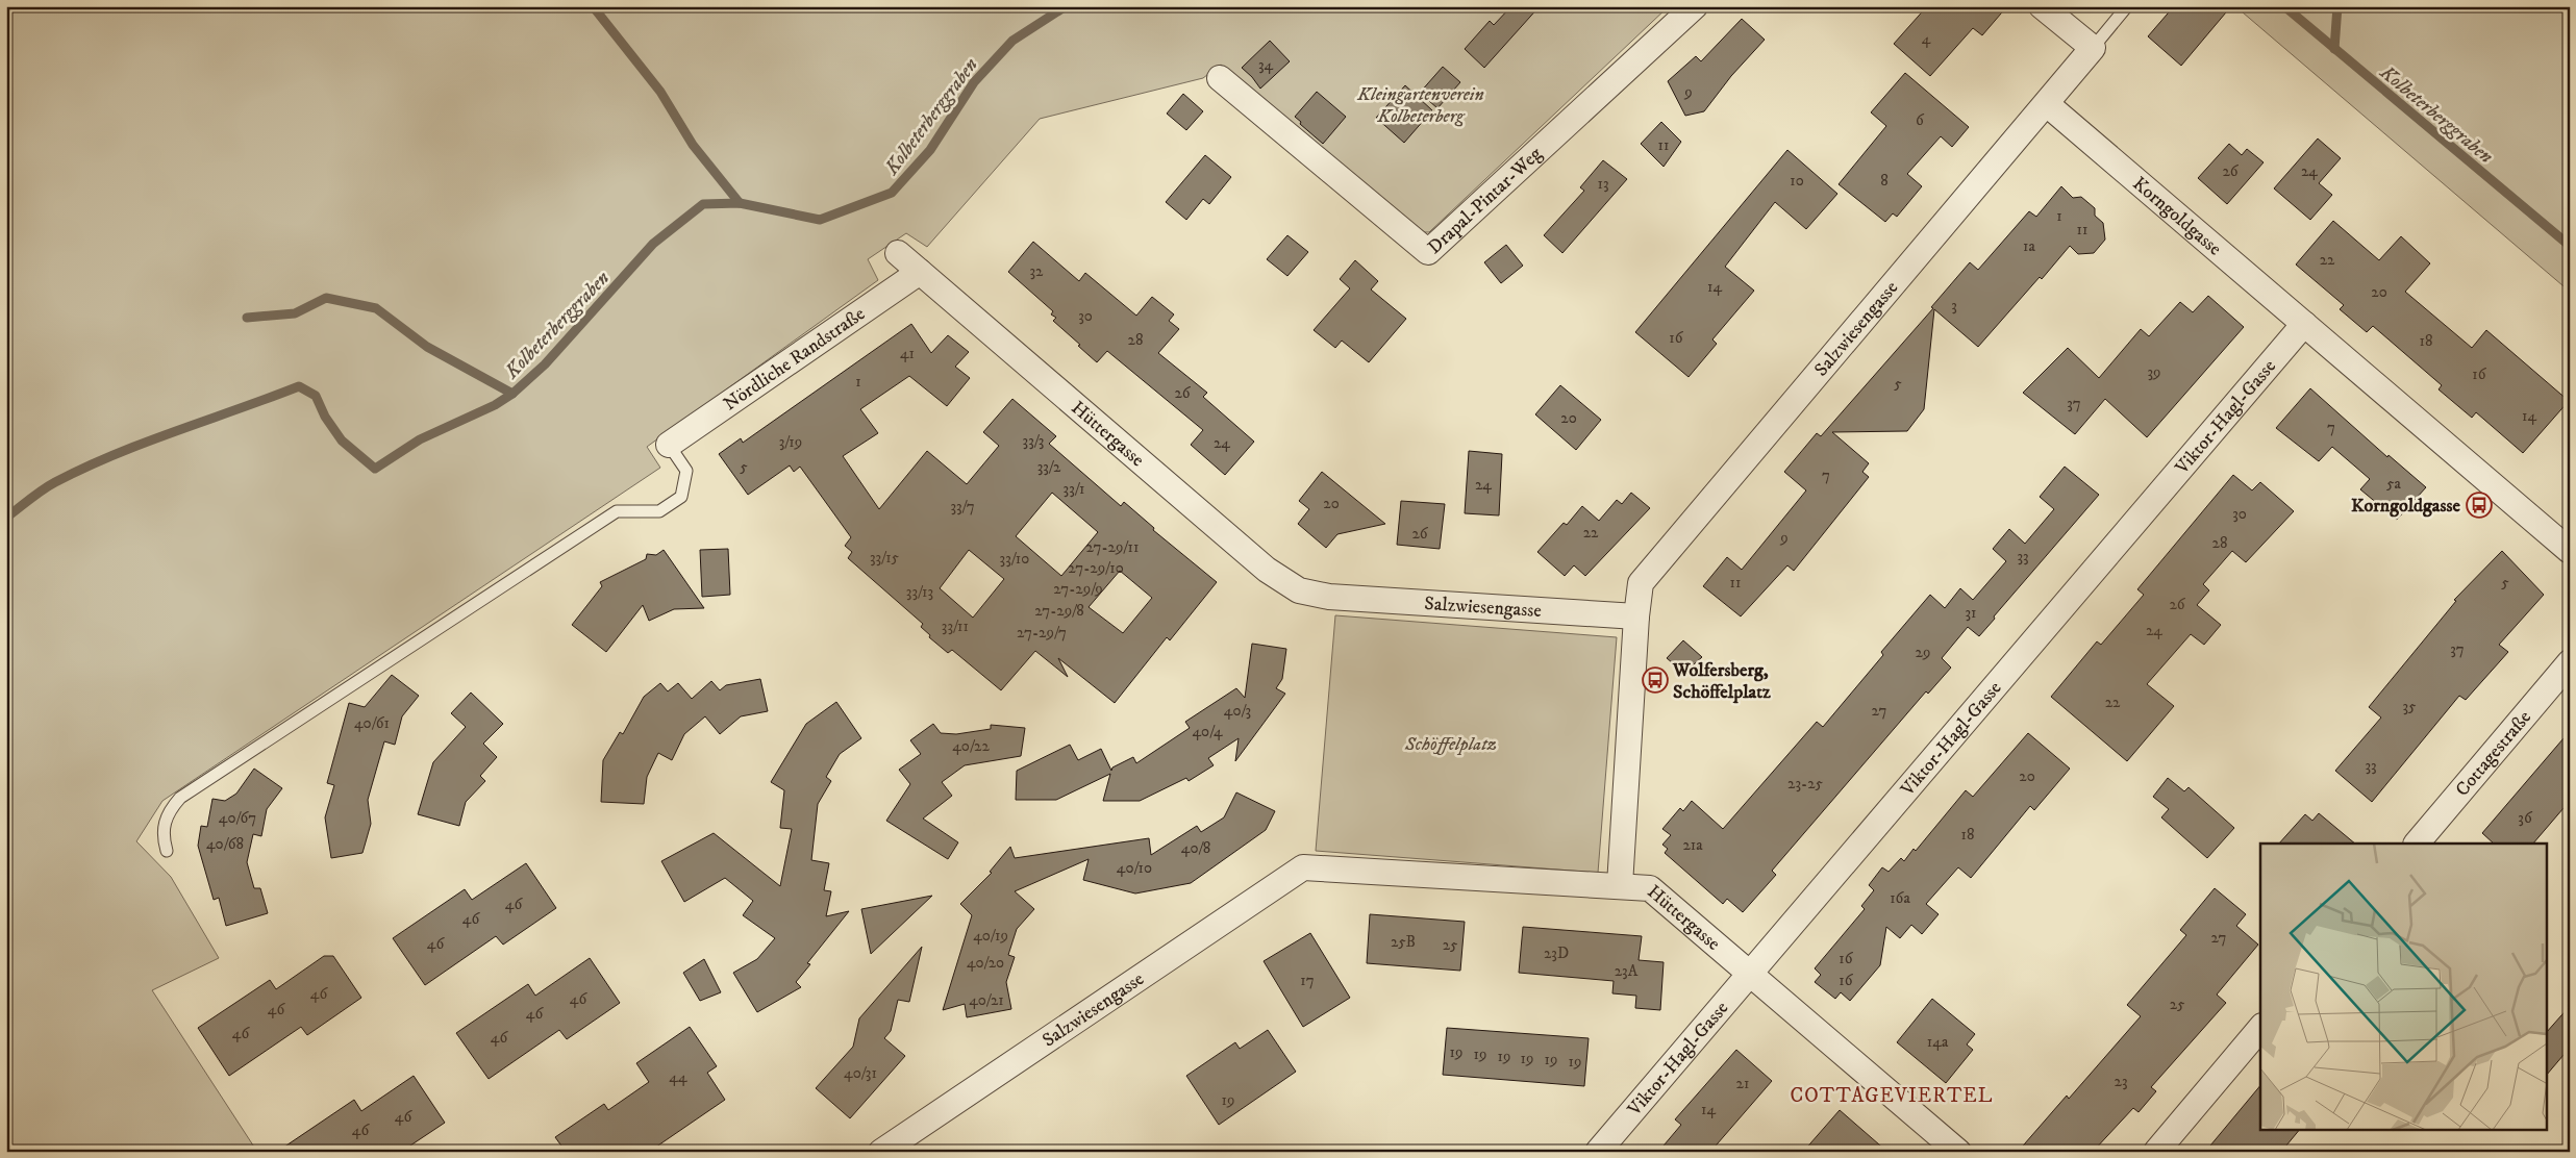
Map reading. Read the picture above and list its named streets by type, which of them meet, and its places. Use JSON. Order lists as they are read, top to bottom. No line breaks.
{"streets":{"street":["Drapal-Pintar-Weg","Korngoldgasse","Salzwiesengasse","Nördliche Randstraße","Viktor-Hagl-Gasse","Hüttergasse","Cottagestraße"]},"crossings":[["Korngoldgasse","Salzwiesengasse"],["Korngoldgasse","Viktor-Hagl-Gasse"],["Salzwiesengasse","Hüttergasse"],["Nördliche Randstraße","Hüttergasse"],["Viktor-Hagl-Gasse","Hüttergasse"]],"districts":["COTTAGEVIERTEL"],"water":["Kolbeterberggraben"],"parks":["Kleingartenverein Kolbeterberg","Schöffelplatz"],"places":{"bus stop":["Korngoldgasse","Wolfersberg, Schöffelplatz"]},"house_numbers":["4","34","9","6","11","26","24","10","8","13","1","11","1a","22","32","14","20","3","30","16","28","18","41","39","16","1","5","26","37","14","20","7","33/3","3/19","24","5","33/2","7","5a","24","33/1","20","33/7","30","22","26","9","28","27-29/11","33","33/15","33/10","27-29/10","11","5","27-29/9","33/13","26","27-29/8","31","33/11","24","27-29/7","37","29","22","35","40/3","27","40/61","40/4","40/22","33","20","23-25","40/67","36","18","40/68","21a","40/8","40/10","16a","46","46","40/19","27","25B","46","25","23D","16","40/20","23A","17","16","46","46","40/21","25","46","46","46","46","14a","19","19","19","19","19","19","40/31","44","23","21","19","14","46","46"]}
